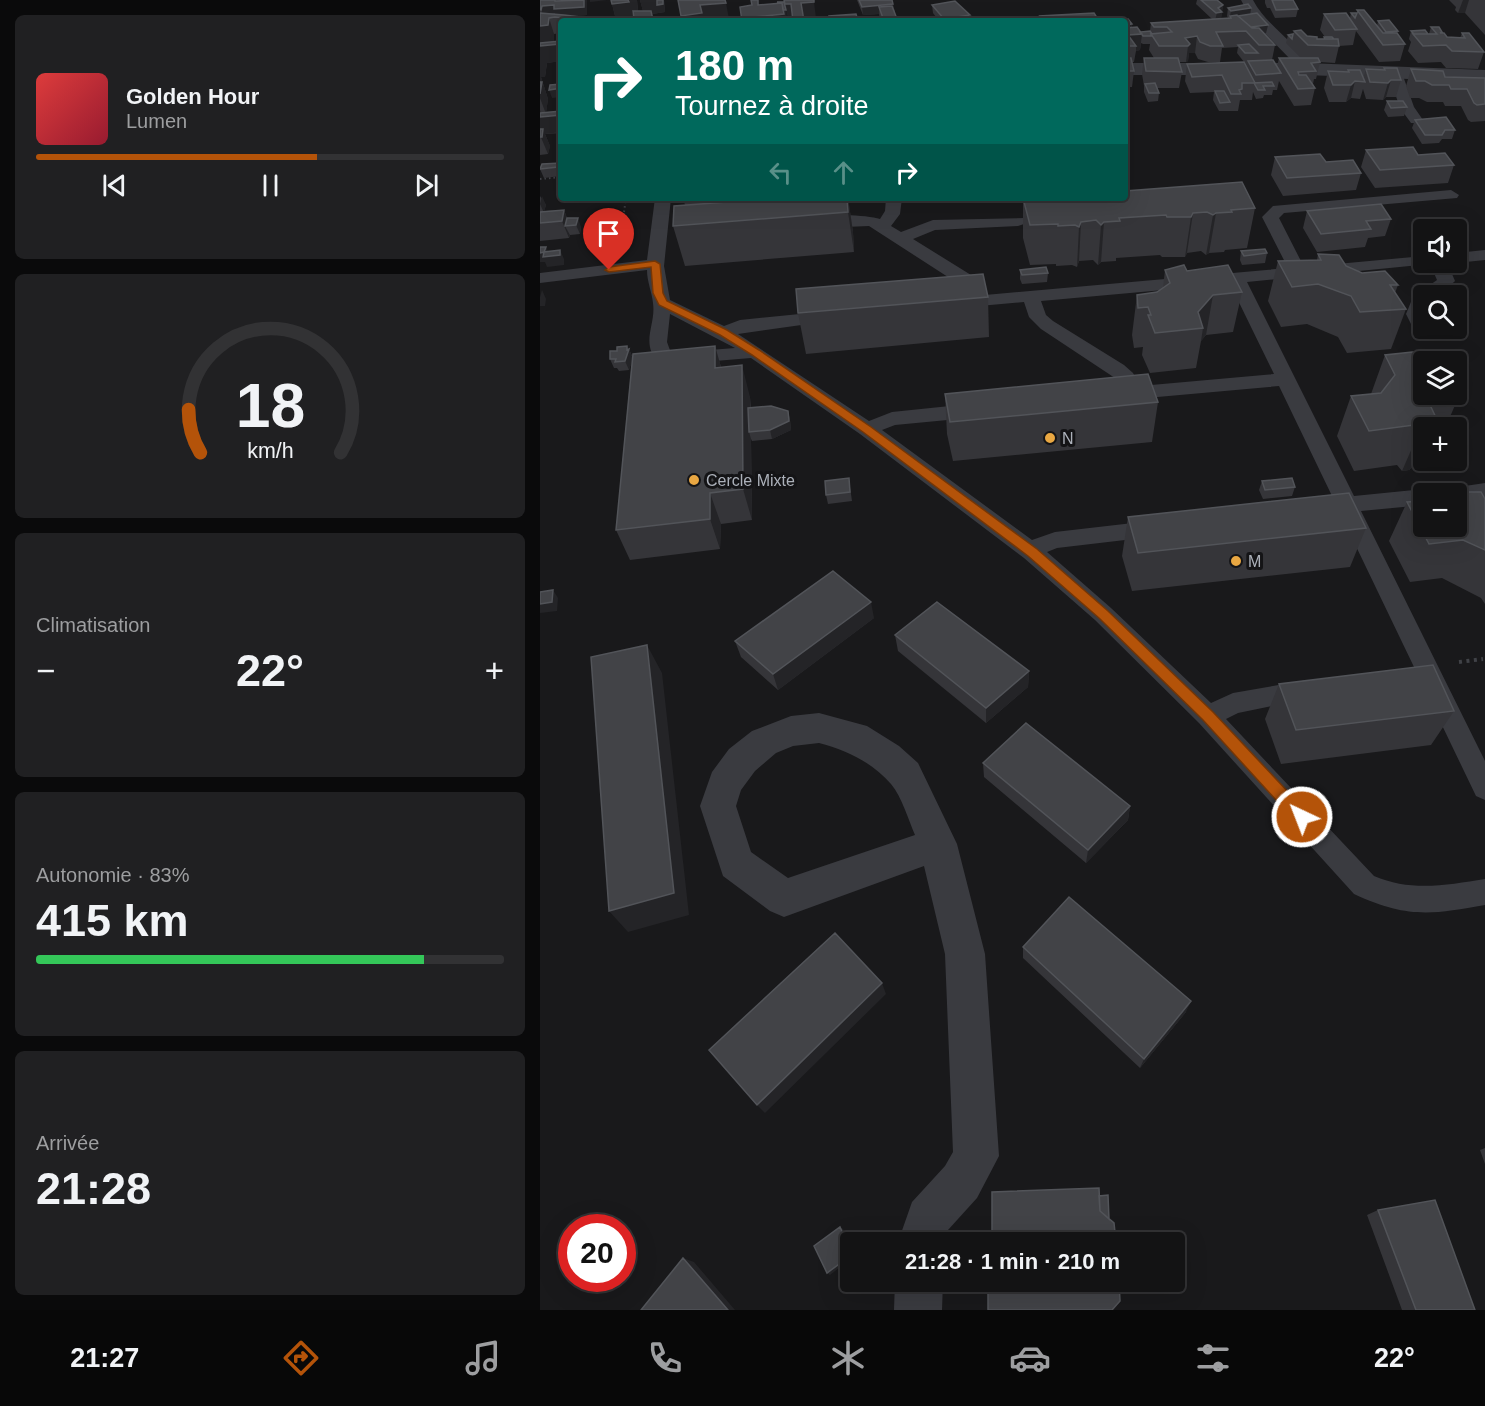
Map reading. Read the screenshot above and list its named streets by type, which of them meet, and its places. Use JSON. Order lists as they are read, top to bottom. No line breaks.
{"places":["N","Cercle Mixte","M"],"page":{"turn":["180 m","Tournez à droite"],"song":["Golden Hour","Lumen"],"map_buttons":["+","−"],"tile":["Climatisation",["Autonomie · 83%","415 km"],["Arrivée","21:28"]],"heat":["−","22°","+"],"limit":"20","trip":"21:28 · 1 min · 210 m","tabs":["21:27","22°"],"gauge":["18","km/h"]}}
